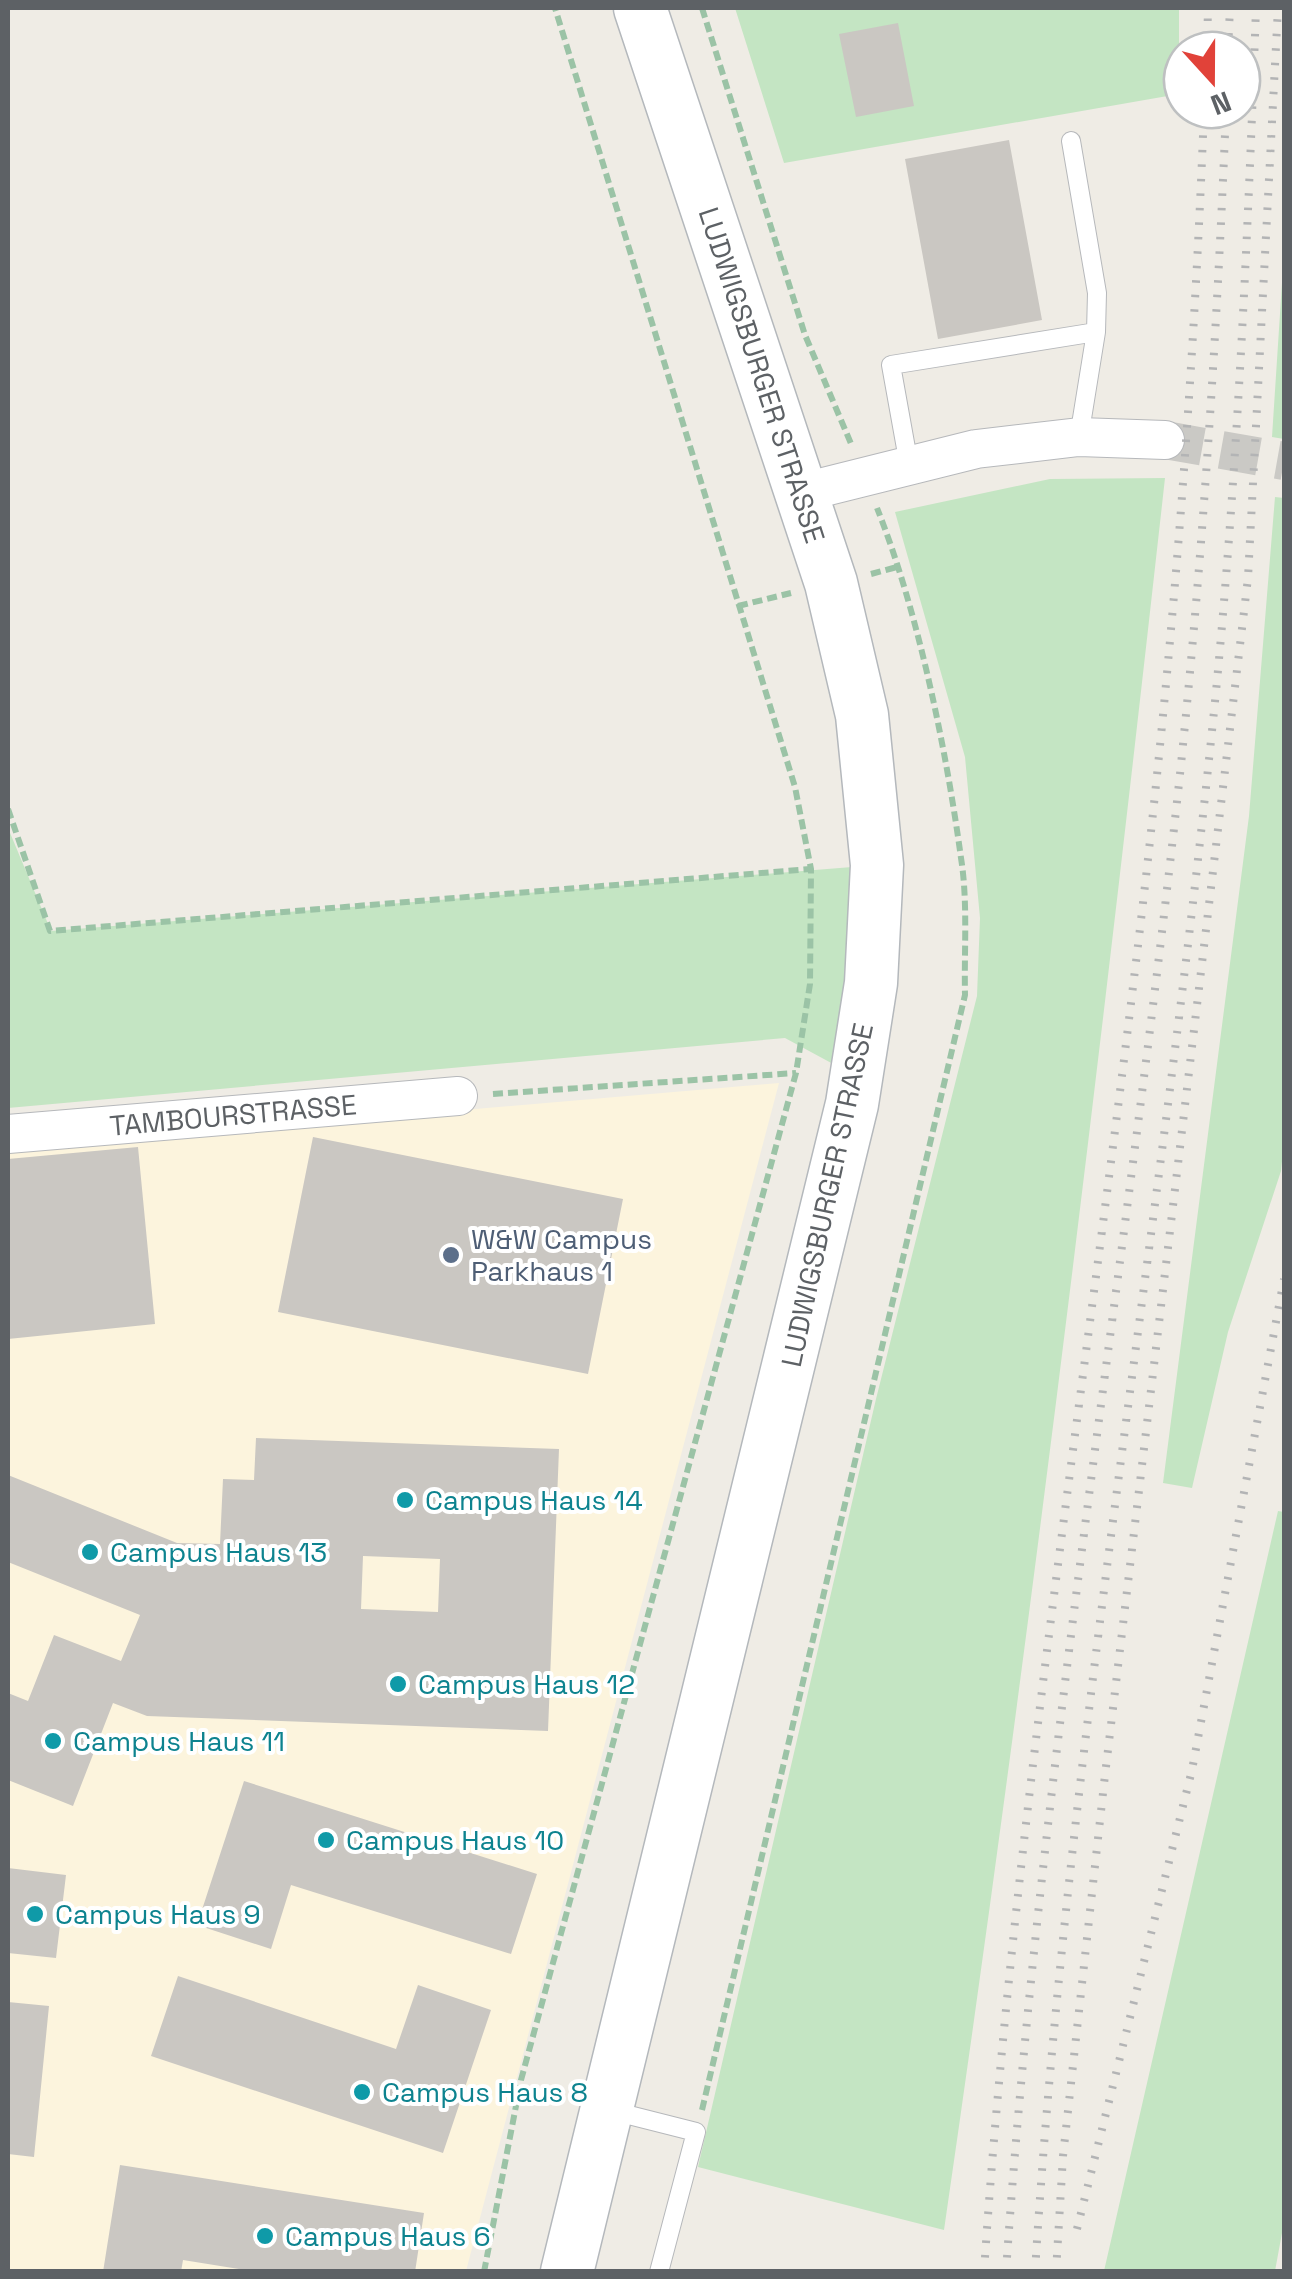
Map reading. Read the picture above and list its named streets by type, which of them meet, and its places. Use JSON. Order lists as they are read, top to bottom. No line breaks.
{"streets":{"main road":["LUDWIGSBURGER STRASSE"],"street":["TAMBOURSTRASSE"]},"places":["W&W Campus Parkhaus 1","Campus Haus 14","Campus Haus 13","Campus Haus 12","Campus Haus 11","Campus Haus 10","Campus Haus 9","Campus Haus 8","Campus Haus 6"],"north":"bottom"}
